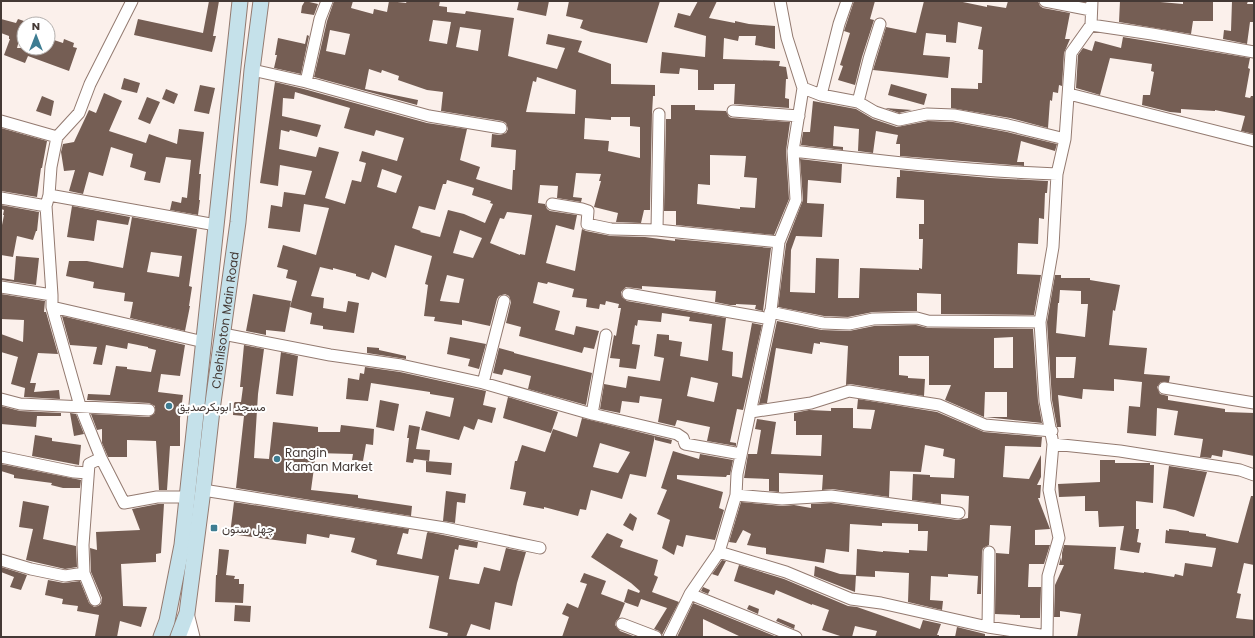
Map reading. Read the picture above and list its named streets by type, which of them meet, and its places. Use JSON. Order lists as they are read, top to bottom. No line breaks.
{"streets":{"main road":["Chehilsoton Main Road"]},"places":{"other":["مسجد ابوبکرصدیق","Rangin Kaman Market"],"transit":["چهل ستون"]},"north":"top"}
